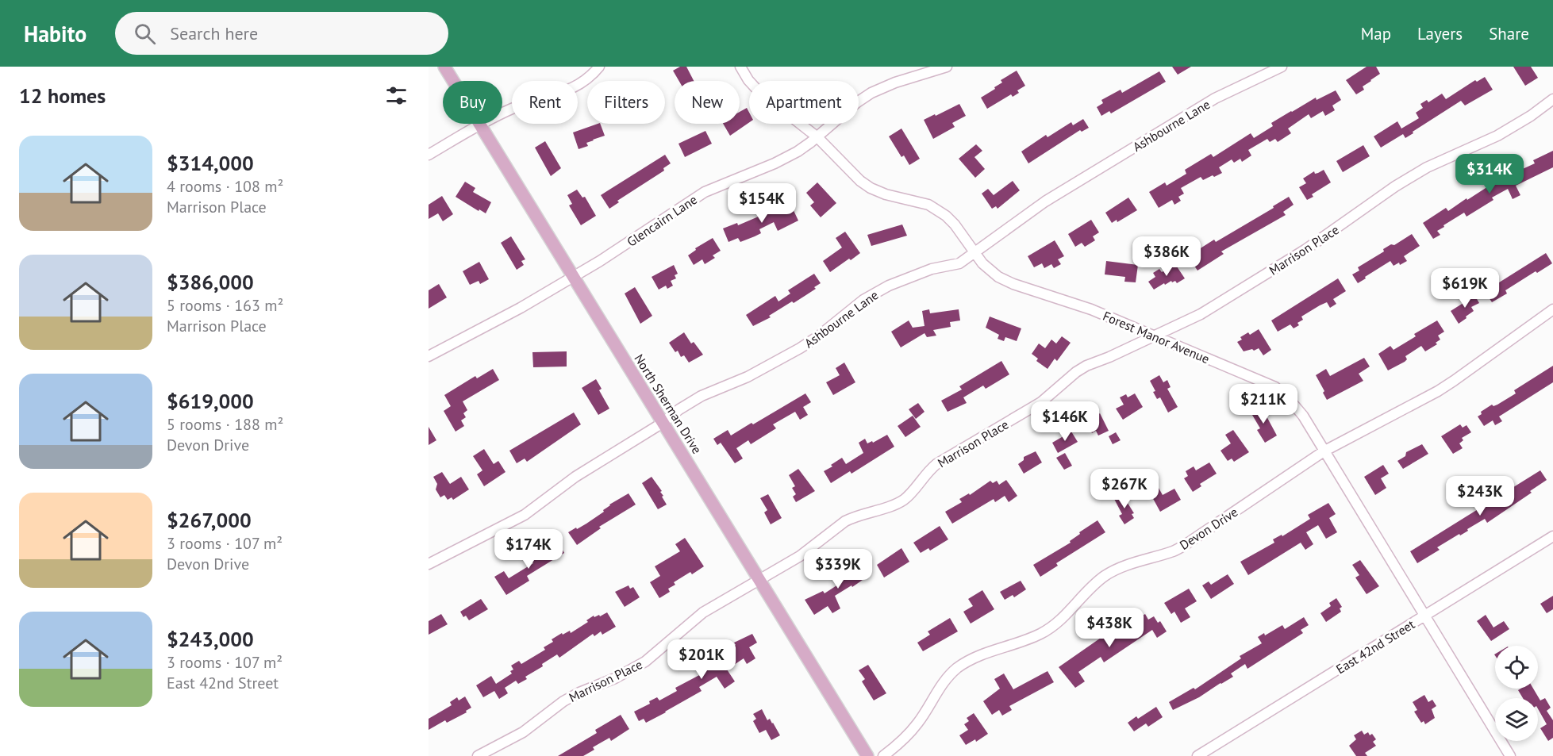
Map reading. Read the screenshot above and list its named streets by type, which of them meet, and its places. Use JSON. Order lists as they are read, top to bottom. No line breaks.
{"streets":{"main road":["North Sherman Drive"],"street":["Ashbourne Lane","Glencairn Lane","Marrison Place","Forest Manor Avenue","Devon Drive","East 42nd Street"]},"crossings":[["Ashbourne Lane","Forest Manor Avenue"],["Ashbourne Lane","North Sherman Drive"],["Glencairn Lane","Forest Manor Avenue"],["Glencairn Lane","North Sherman Drive"],["Marrison Place","Forest Manor Avenue"],["Marrison Place","North Sherman Drive"],["Forest Manor Avenue","Devon Drive"],["Forest Manor Avenue","East 42nd Street"]],"page":{"header":"Habito","search":"Search here","nav":["Map","Layers","Share"],"heading":"12 homes","chip":["Buy","Rent","Filters","New","Apartment"],"list":[{"name":"$314,000","note":"4 rooms · 108 m² · Marrison Place"},{"name":"$386,000","note":"5 rooms · 163 m² · Marrison Place"},{"name":"$619,000","note":"5 rooms · 188 m² · Devon Drive"},{"name":"$267,000","note":"3 rooms · 107 m² · Devon Drive"},{"name":"$243,000","note":"3 rooms · 107 m² · East 42nd Street"}],"price":["$314K","$154K","$386K","$619K","$211K","$146K","$267K","$243K","$174K","$339K","$438K","$201K"]}}
